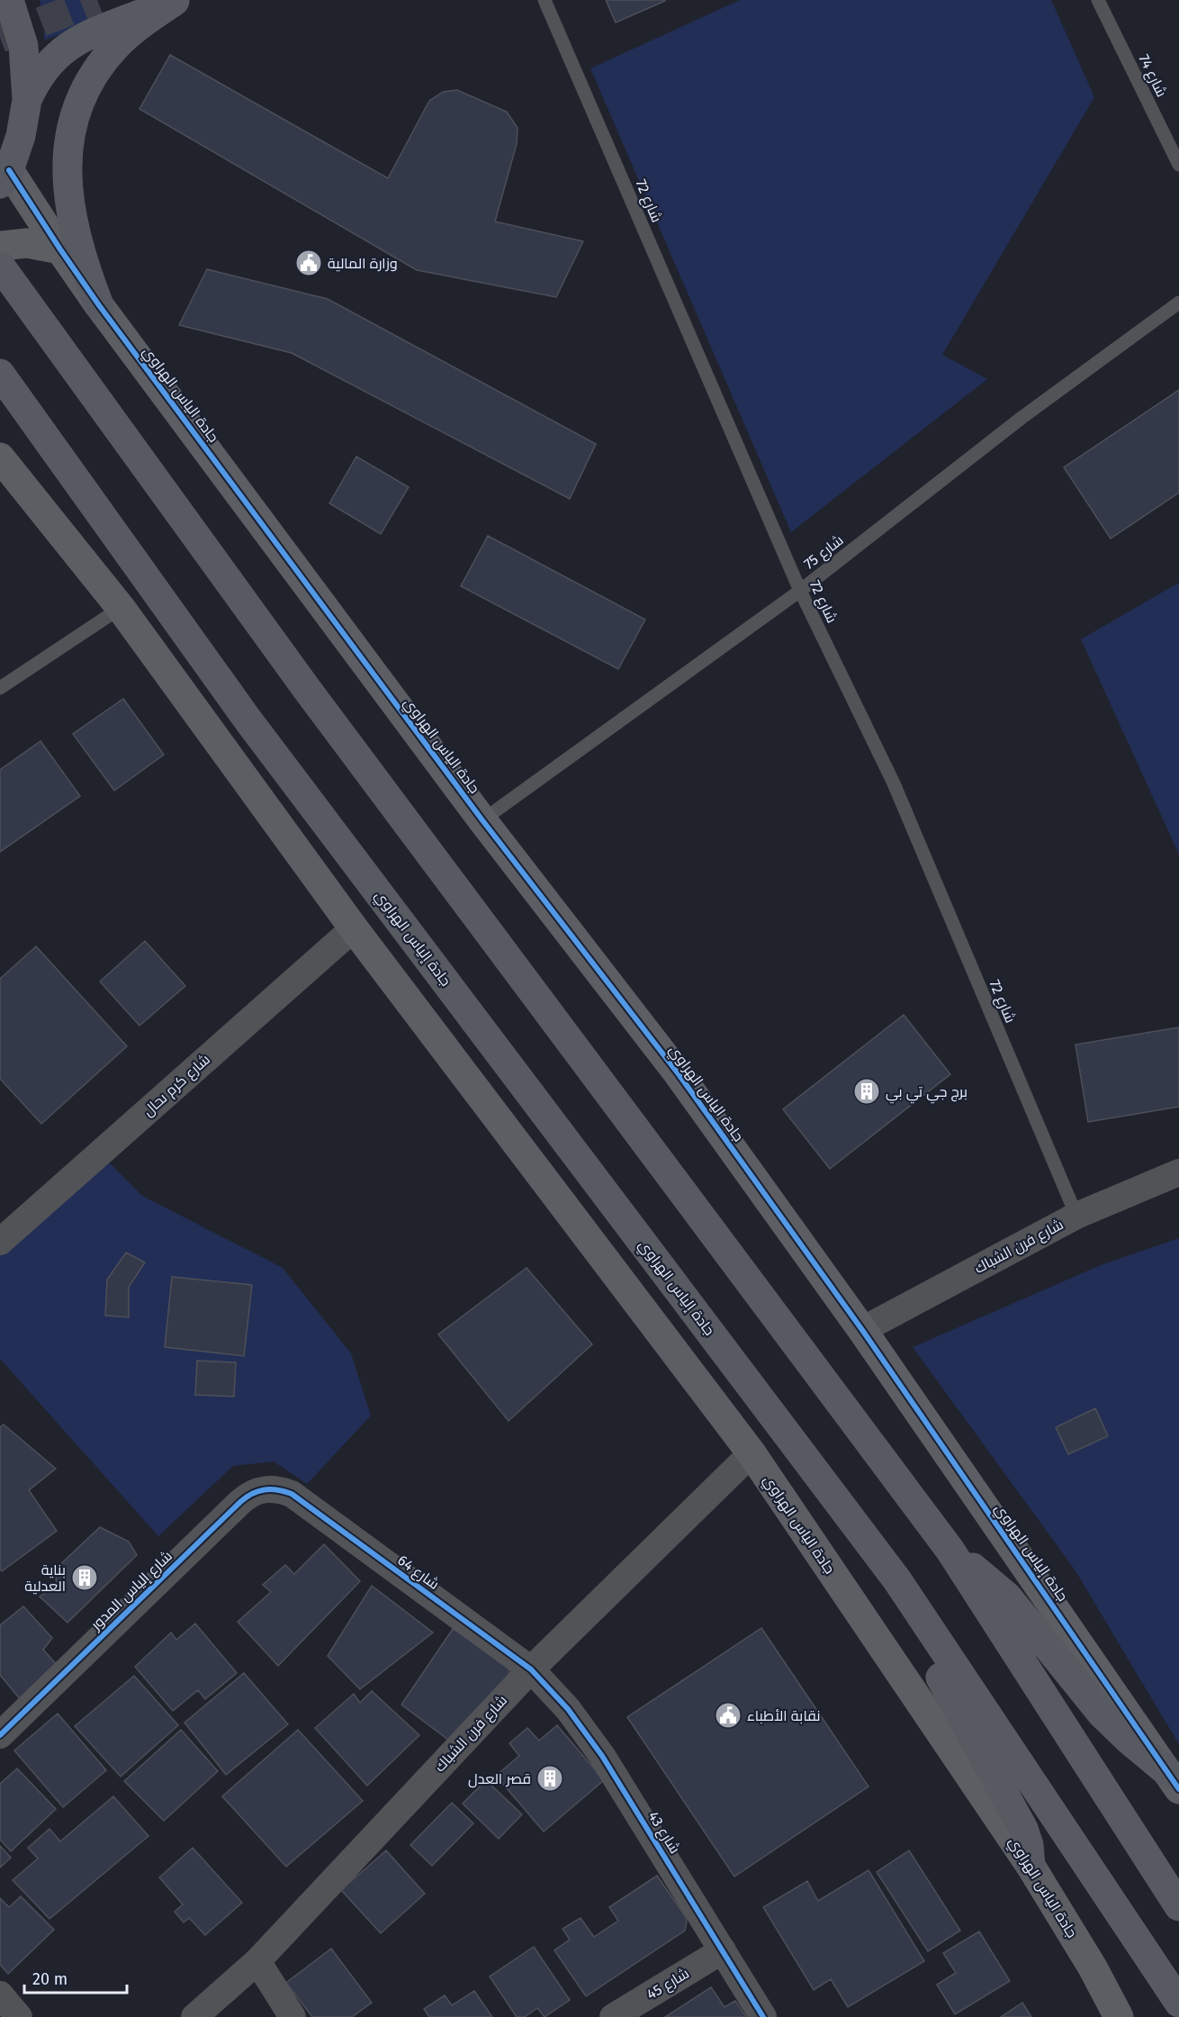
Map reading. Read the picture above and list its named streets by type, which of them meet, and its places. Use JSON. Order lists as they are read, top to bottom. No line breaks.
{"streets":{"highway":["جادة إلياس الهراوي"],"street":["جادة الياس الهراوي","شارع كرم ىحال","شارع فرن الشباك","شارع 64","شارع إلياس المدور","شارع 43","شارع 45"],"lane":["شارع 74","شارع 72","شارع 75"]},"crossings":[["شارع 72","شارع 75"],["شارع 72","شارع فرن الشباك"],["جادة الياس الهراوي","شارع 75"],["جادة الياس الهراوي","جادة إلياس الهراوي"],["جادة الياس الهراوي","شارع كرم ىحال"],["جادة الياس الهراوي","شارع فرن الشباك"],["جادة إلياس الهراوي","شارع فرن الشباك"],["شارع فرن الشباك","شارع 64"],["شارع فرن الشباك","شارع 43"],["شارع 64","شارع إلياس المدور"],["شارع 64","شارع 43"],["شارع 43","شارع 45"]],"places":{"public building":["وزارة المالية","نقابة الأطباء"],"building":["برج جي تي بي","بناية العدلية","قصر العدل"]},"scale_bar":"20 m"}
